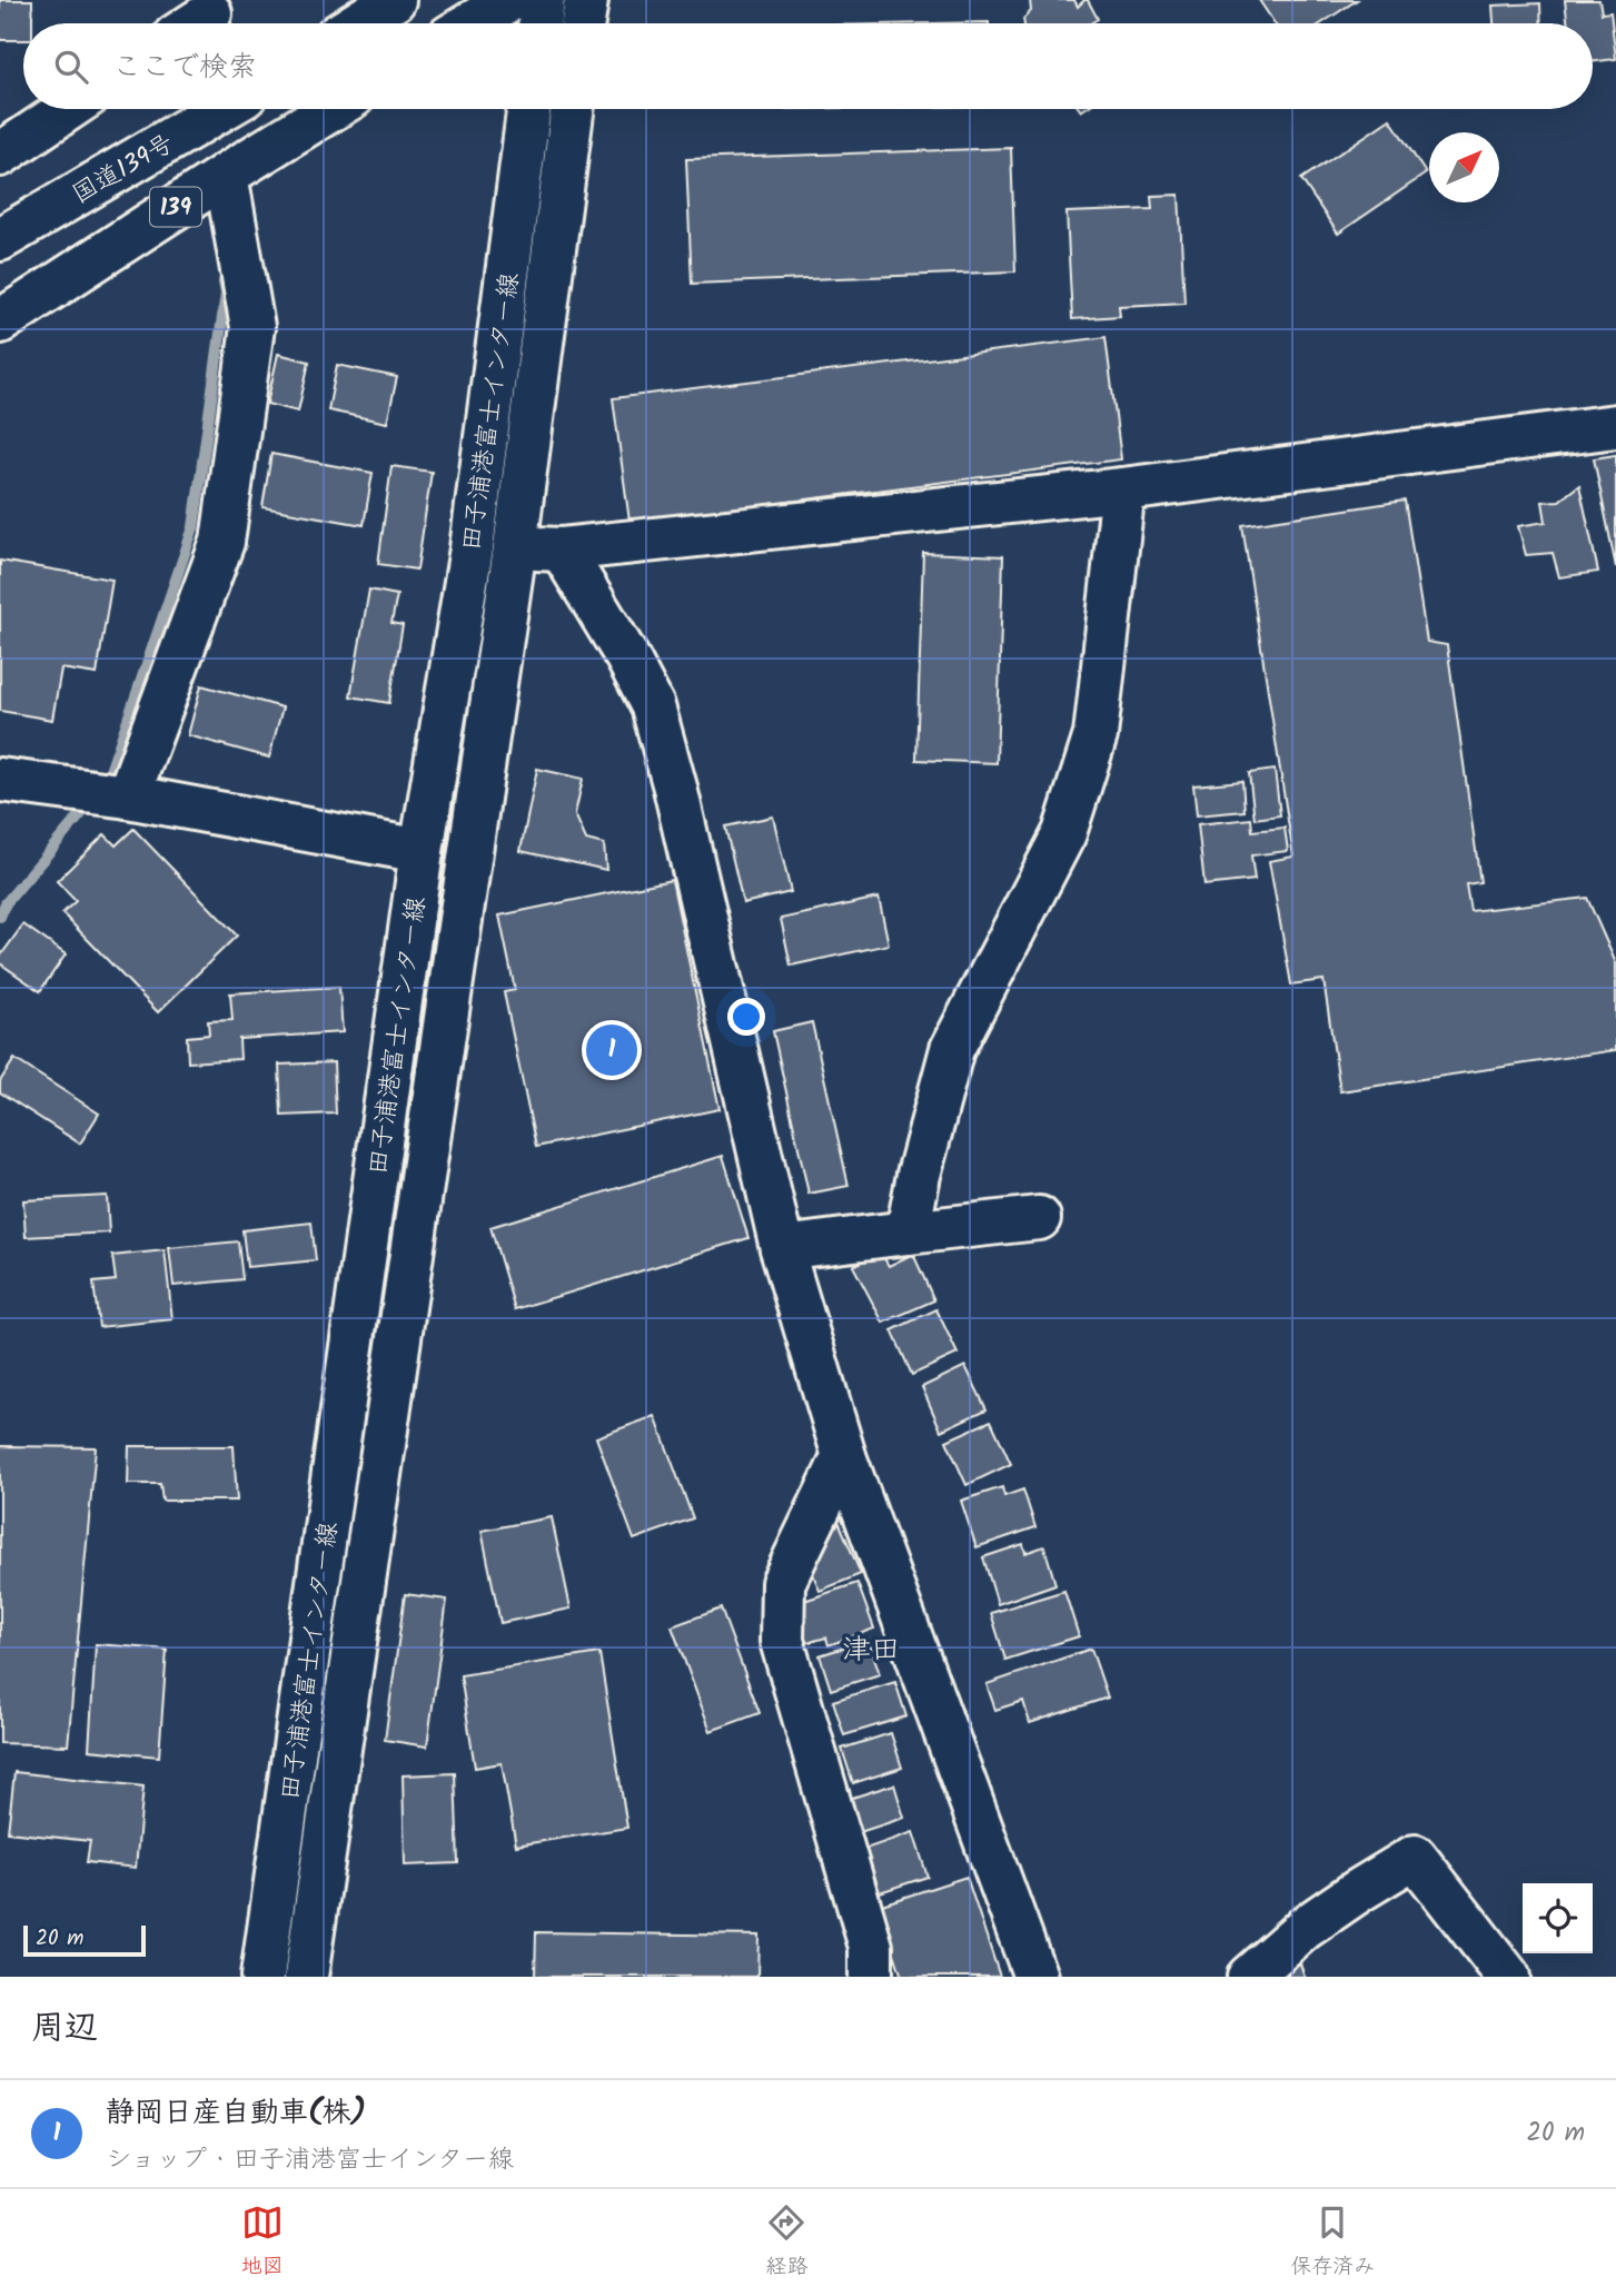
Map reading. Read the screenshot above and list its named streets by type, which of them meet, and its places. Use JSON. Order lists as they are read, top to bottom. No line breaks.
{"streets":{"main road":["国道139号","139","田子浦港富士インター線"]},"districts":["津田"],"scale_bar":"20 m","north":"top right","page":{"search":"ここで検索","pins":"1","scale":"20 m","heading":"周辺","list":[{"mark":"1","name":"静岡日産自動車(株)","note":"ショップ · 田子浦港富士インター線","value":"20 m"}],"nav":["地図","経路","保存済み"]}}
